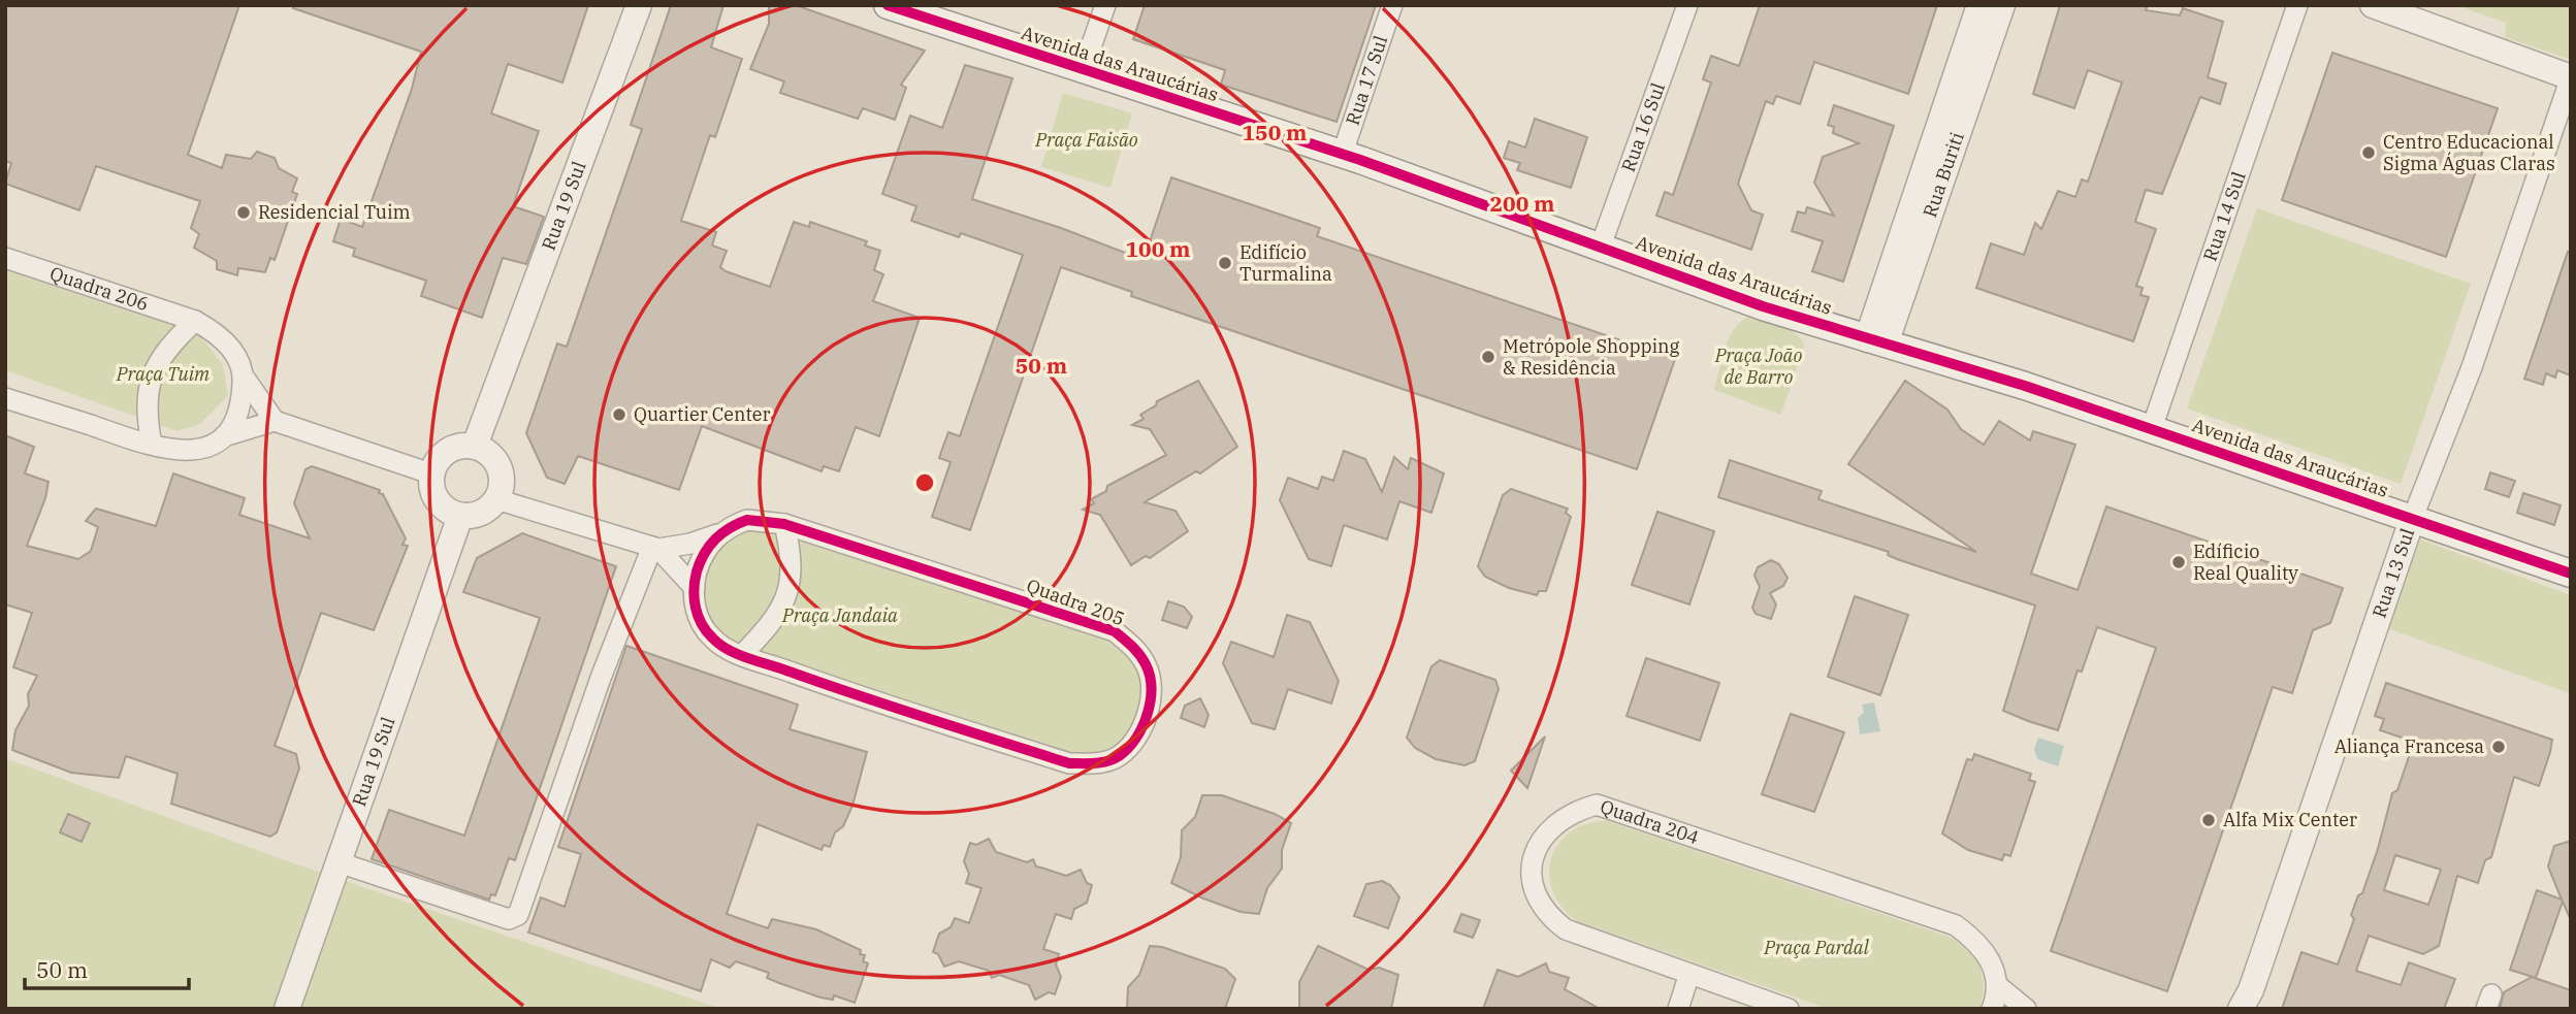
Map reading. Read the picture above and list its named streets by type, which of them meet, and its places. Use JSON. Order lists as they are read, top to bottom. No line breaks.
{"streets":{"main road":["Avenida das Araucárias"],"street":["Rua 17 Sul","Rua 16 Sul","Rua Buriti","Rua 19 Sul","Rua 14 Sul","Quadra 206","Rua 13 Sul","Quadra 205","Quadra 204"]},"crossings":[["Avenida das Araucárias","Rua 17 Sul"],["Avenida das Araucárias","Rua 16 Sul"],["Avenida das Araucárias","Rua Buriti"],["Avenida das Araucárias","Rua 14 Sul"],["Avenida das Araucárias","Rua 13 Sul"],["Rua 19 Sul","Quadra 205"]],"parks":["Praça Faisão","Praça João de Barro","Praça Tuim","Praça Jandaia","Praça Pardal"],"places":["Centro Educacional Sigma Águas Claras","Residencial Tuim","Edifício Turmalina","Metrópole Shopping & Residência","Quartier Center","Edíficio Real Quality","Aliança Francesa","Alfa Mix Center"],"scale_bar":"50 m","rings":["150 m","200 m","100 m","50 m"]}
